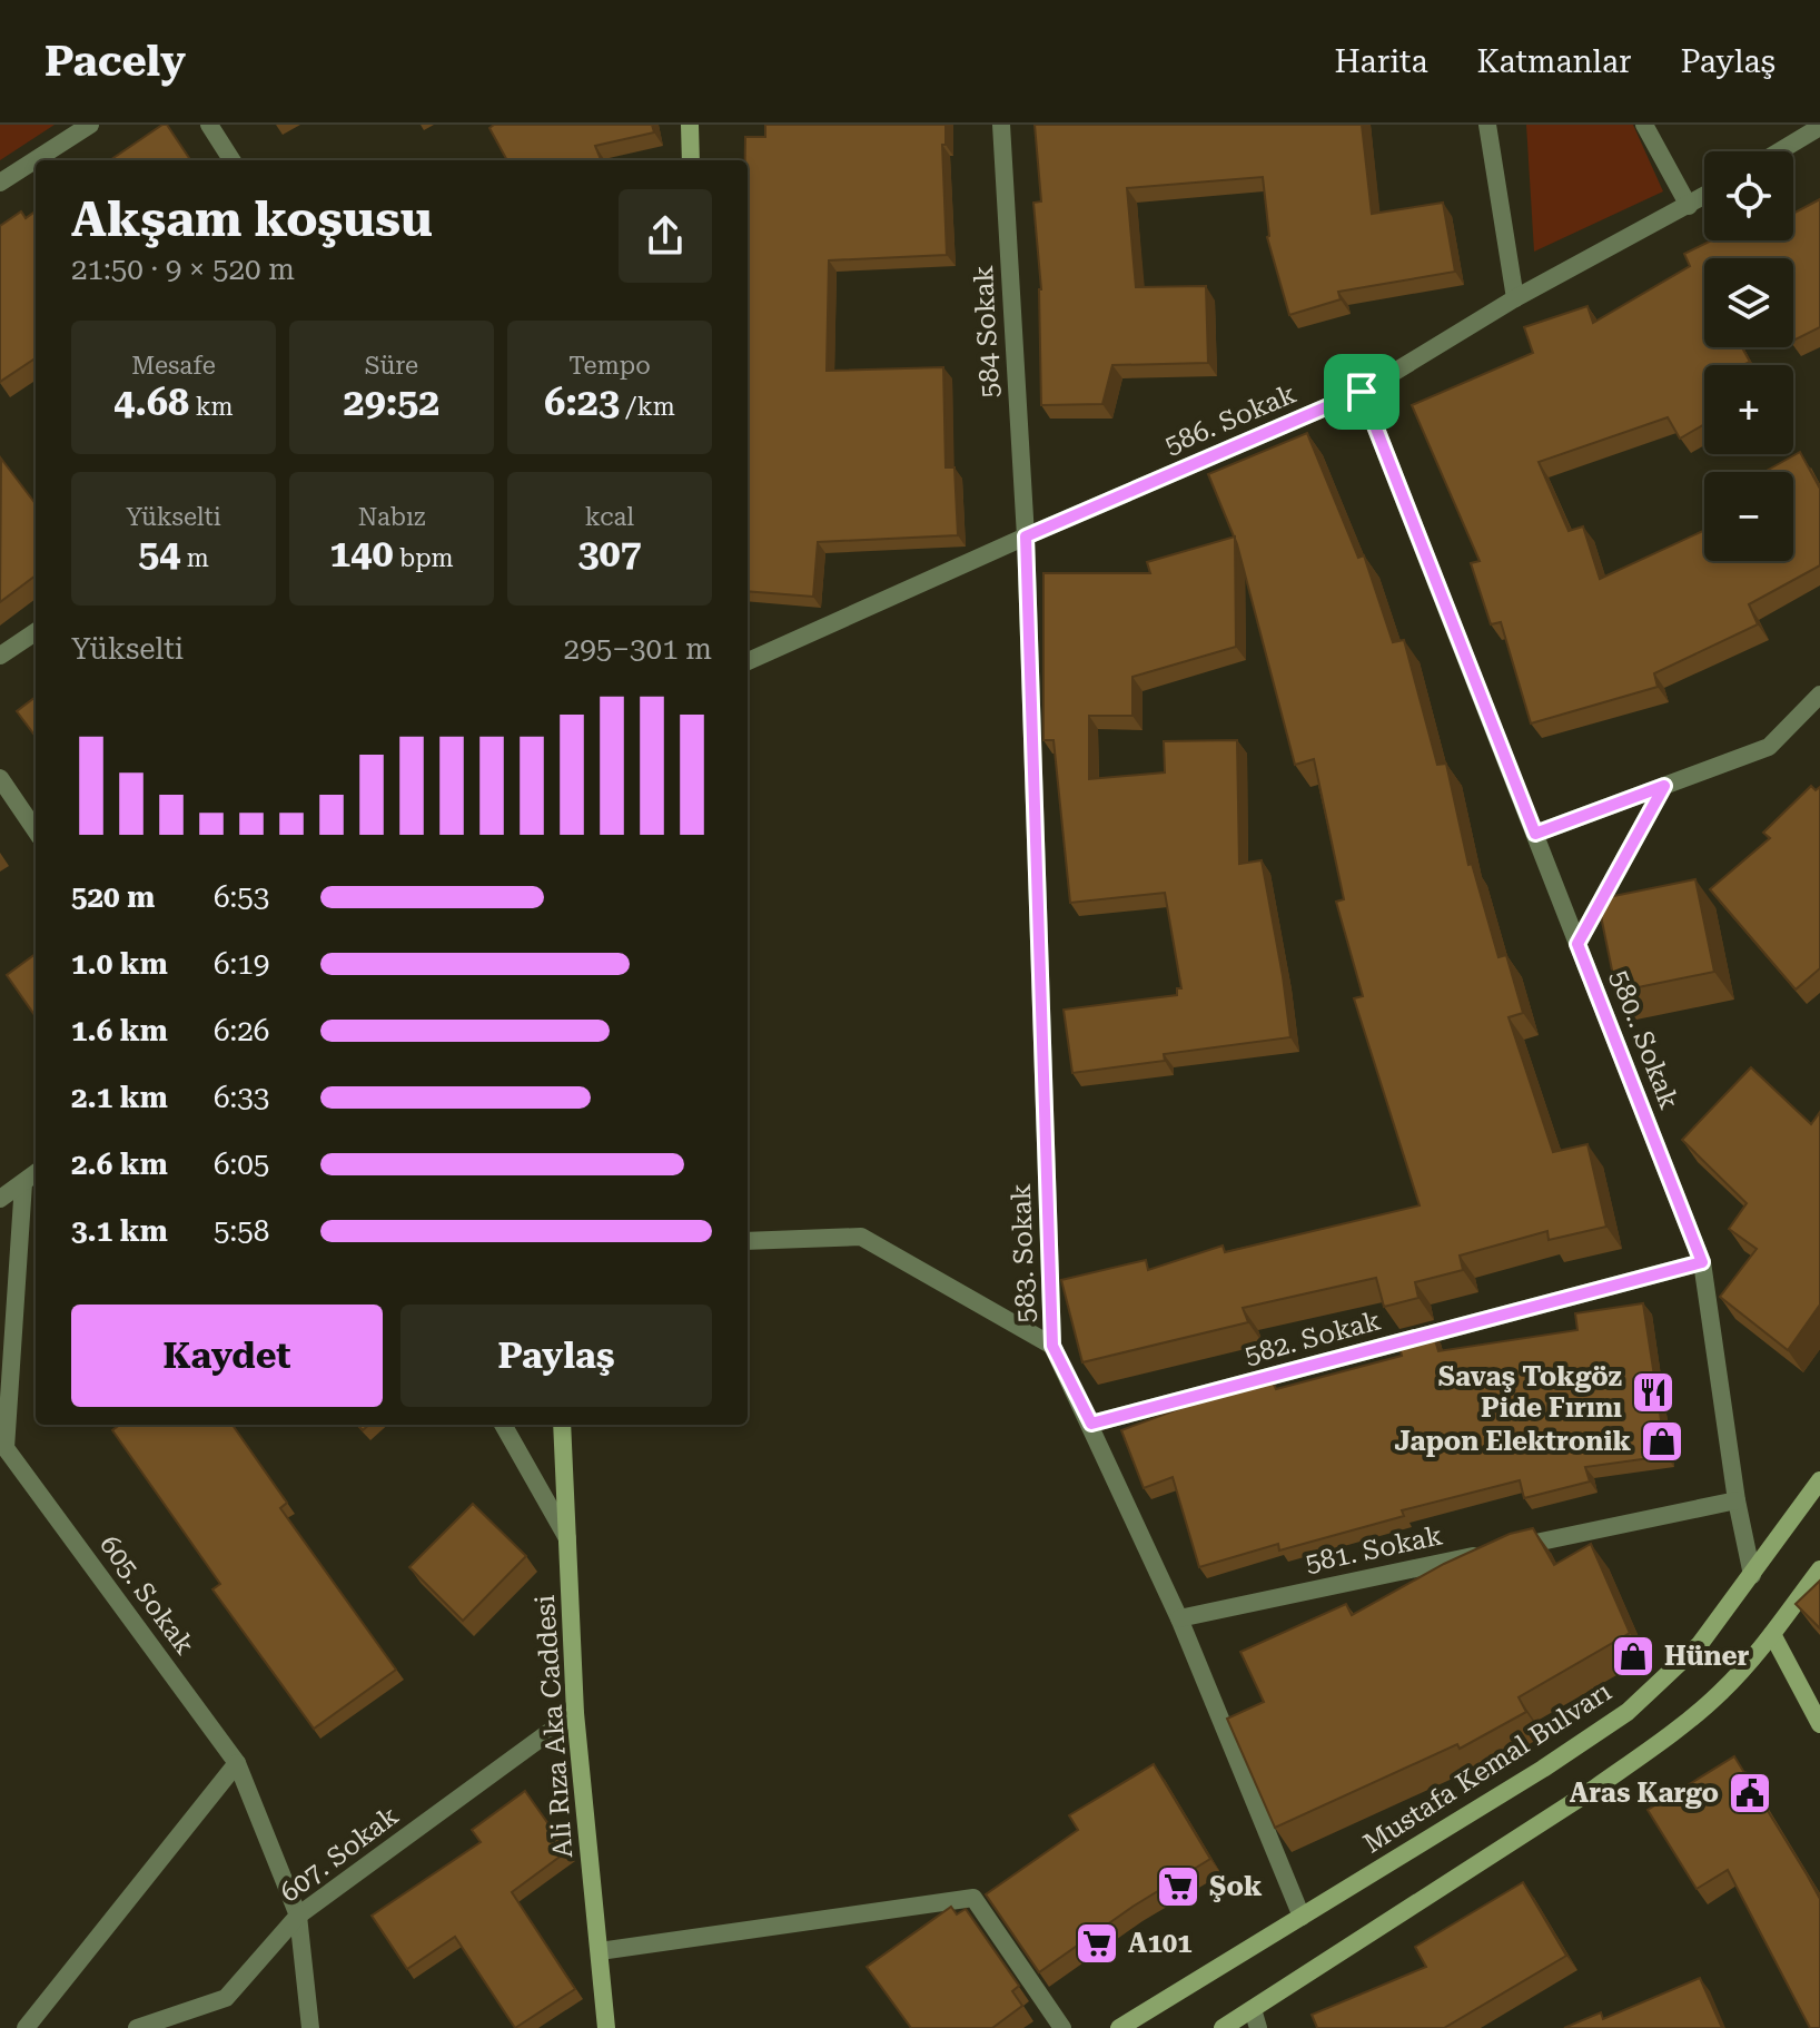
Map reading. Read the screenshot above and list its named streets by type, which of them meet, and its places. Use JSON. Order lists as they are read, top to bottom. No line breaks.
{"streets":{"main road":["Ali Rıza Aka Caddesi","Mustafa Kemal Bulvarı"],"street":["584 Sokak","586. Sokak","580.. Sokak","583. Sokak","582. Sokak","581. Sokak","605. Sokak","607. Sokak"]},"crossings":[["584 Sokak","586. Sokak"],["584 Sokak","583. Sokak"],["586. Sokak","580.. Sokak"],["586. Sokak","583. Sokak"],["580.. Sokak","582. Sokak"],["580.. Sokak","581. Sokak"],["580.. Sokak","Mustafa Kemal Bulvarı"],["583. Sokak","582. Sokak"],["583. Sokak","581. Sokak"],["583. Sokak","Mustafa Kemal Bulvarı"],["605. Sokak","607. Sokak"],["Ali Rıza Aka Caddesi","607. Sokak"]],"places":{"restaurant":["Savaş Tokgöz Pide Fırını"],"shop":["Japon Elektronik","Hüner"],"public building":["Aras Kargo"],"supermarket":["Şok","A101"]},"page":{"header":"Pacely","nav":["Harita","Katmanlar","Paylaş"],"map_buttons":["+","−"],"heading":["Akşam koşusu","21:50 · 9 × 520 m"],"stats":[["Mesafe","4.68 km"],["Süre","29:52"],["Tempo","6:23 /km"],["Yükselti","54 m"],["Nabız","140 bpm"],["kcal","307"]],"chart":["Yükselti","295–301 m"],"list":[{"name":"520 m","note":"6:53"},{"name":"1.0 km","note":"6:19"},{"name":"1.6 km","note":"6:26"},{"name":"2.1 km","note":"6:33"},{"name":"2.6 km","note":"6:05"},{"name":"3.1 km","note":"5:58"}],"buttons":["Kaydet","Paylaş"]}}
